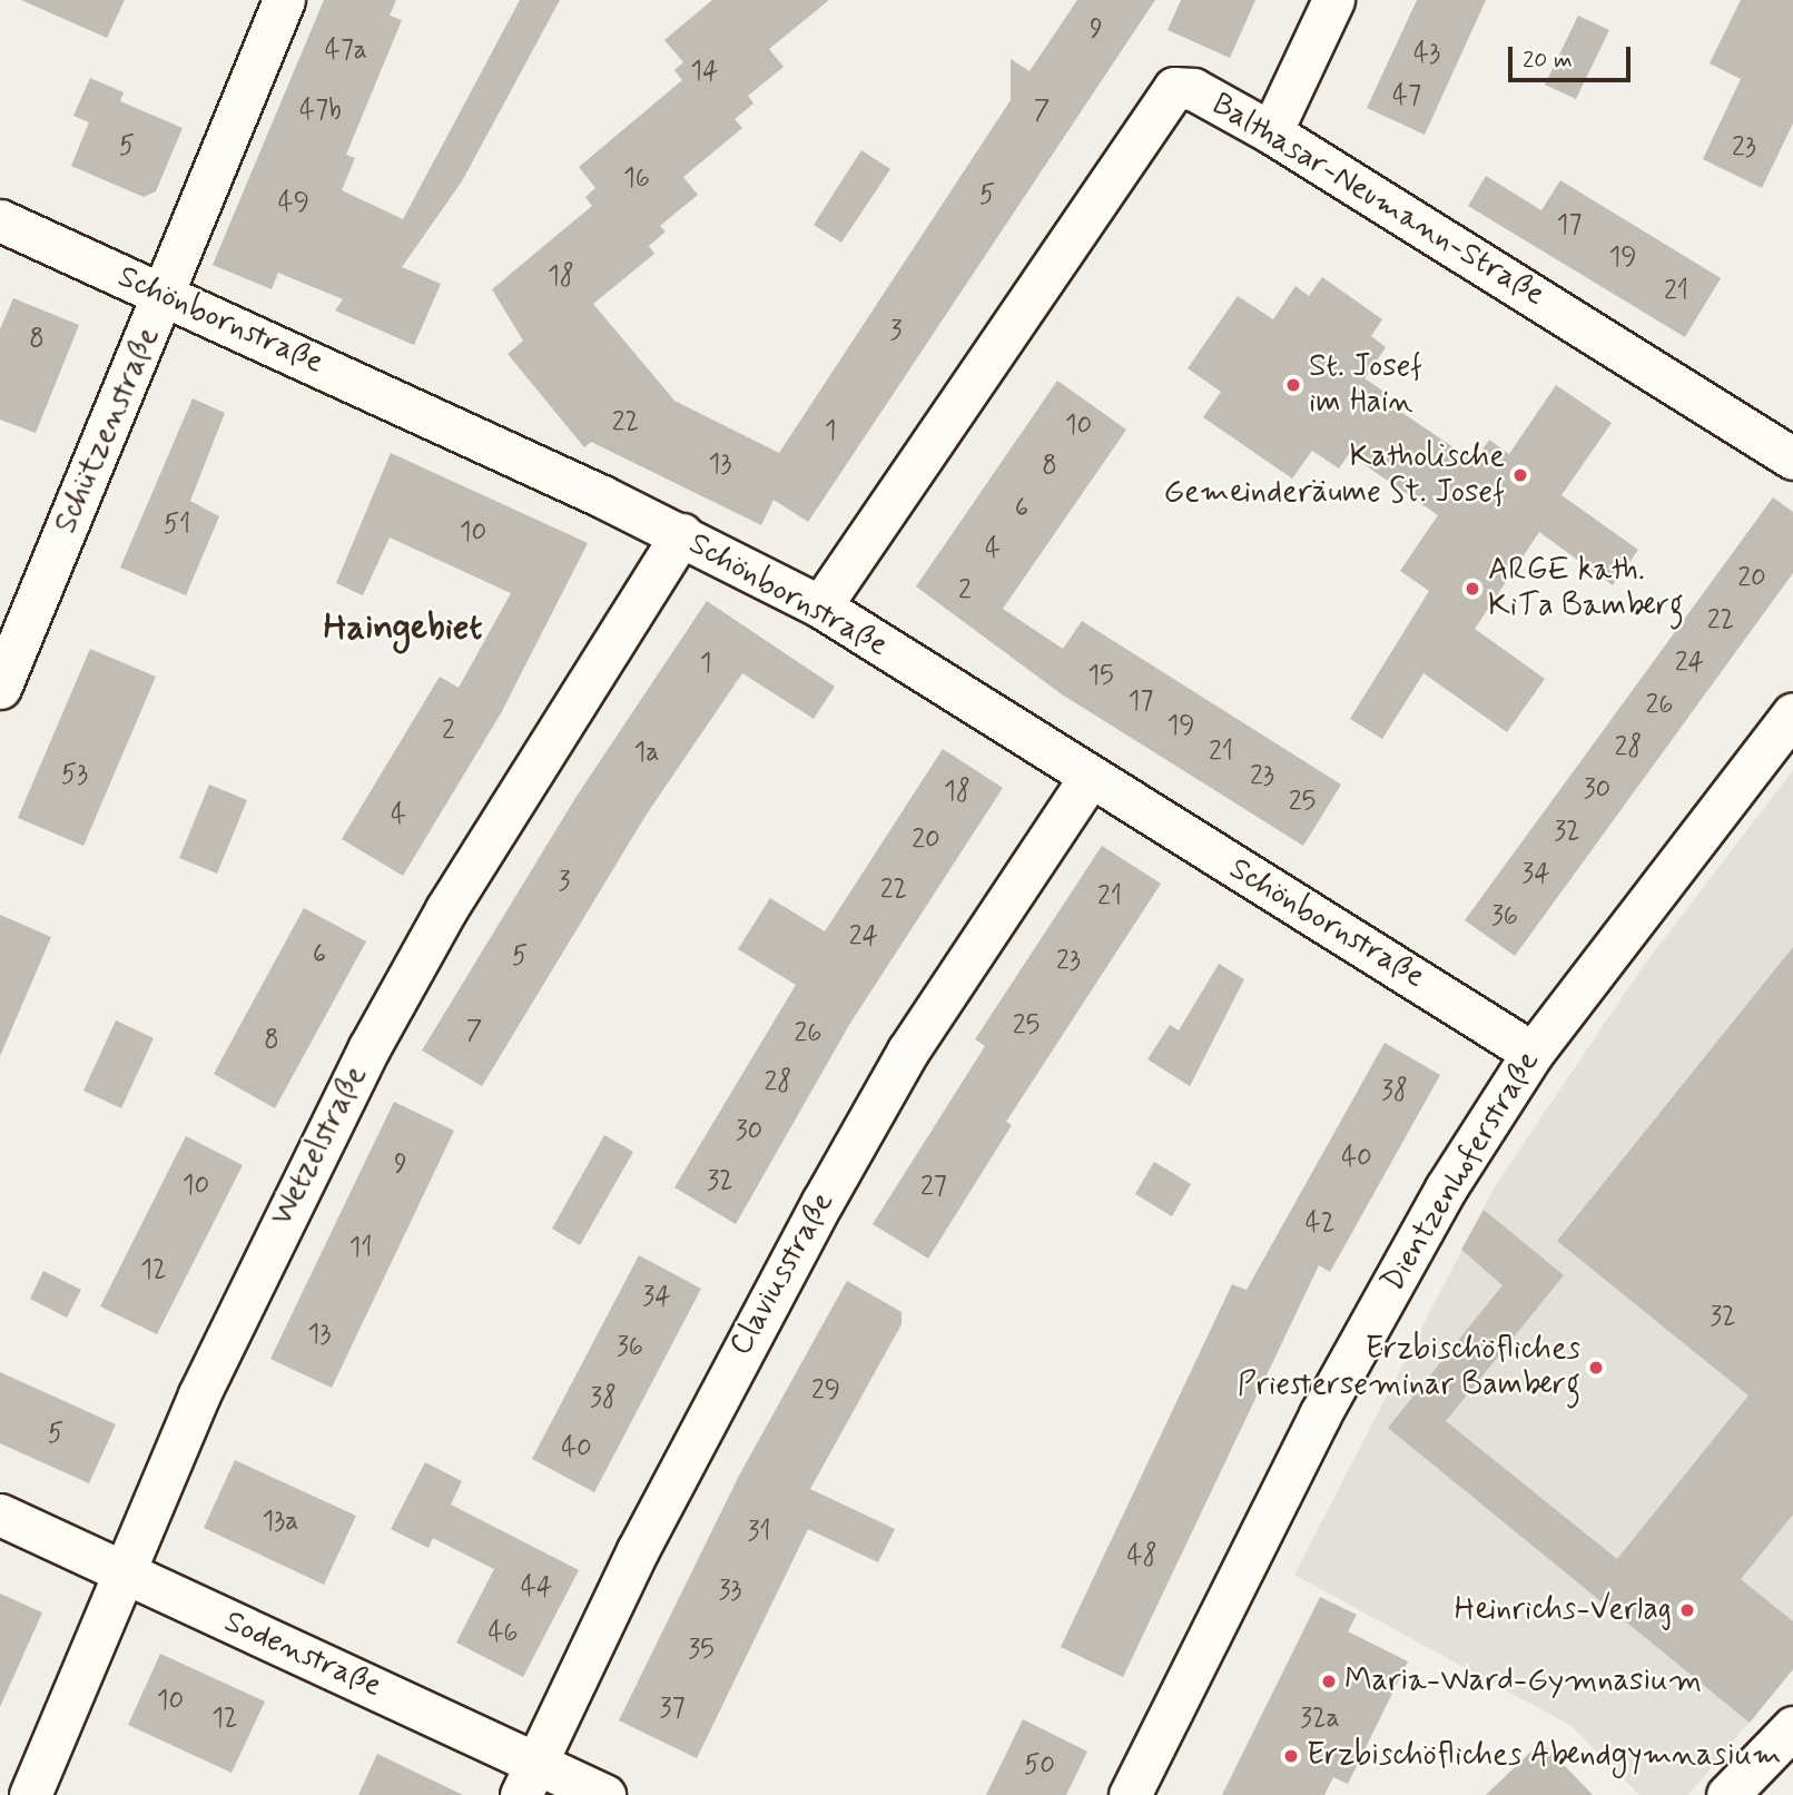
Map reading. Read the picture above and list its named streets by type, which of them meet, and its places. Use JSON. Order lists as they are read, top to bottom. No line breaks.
{"streets":{"street":["Balthasar-Neumann-Straße","Schönbornstraße","Schützenstraße","Wetzelstraße","Dientzenhoferstraße","Claviusstraße","Sodenstraße"]},"crossings":[["Balthasar-Neumann-Straße","Schönbornstraße"],["Schönbornstraße","Schützenstraße"],["Schönbornstraße","Wetzelstraße"],["Schönbornstraße","Dientzenhoferstraße"],["Schönbornstraße","Claviusstraße"],["Wetzelstraße","Sodenstraße"],["Claviusstraße","Sodenstraße"]],"districts":["Haingebiet"],"places":["St. Josef im Hain","Katholische Gemeinderäume St. Josef","ARGE kath. KiTa Bamberg","Erzbischöfliches Priesterseminar Bamberg","Heinrichs-Verlag","Maria-Ward-Gymnasium","Erzbischöfliches Abendgymnasium"],"house_numbers":["9","47a","43","14","47","47b","7","5","23","16","5","49","17","19","18","21","3","8","22","10","1","13","8","6","51","10","4","20","2","22","24","1","15","17","26","19","2","28","21","1a","53","23","30","18","25","4","32","20","34","3","22","21","36","24","6","5","23","25","7","26","8","28","38","30","40","9","32","10","27","42","11","12","34","32","13","36","29","38","5","40","13a","31","48","44","33","46","35","10","37","12","32a","50"],"scale_bar":"20 m"}
